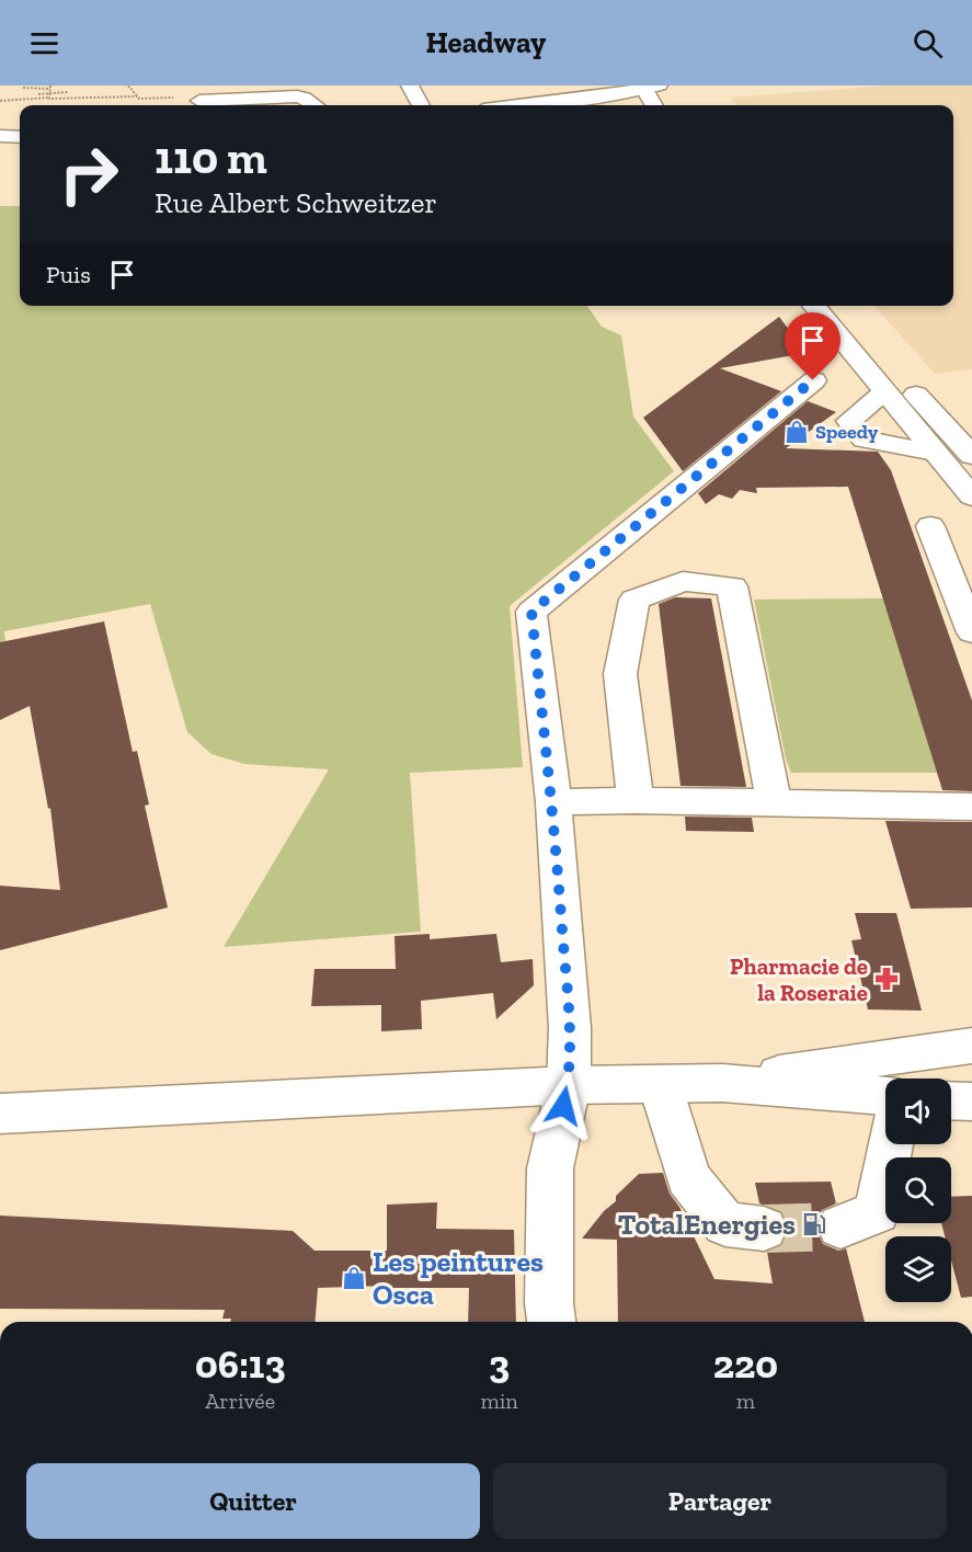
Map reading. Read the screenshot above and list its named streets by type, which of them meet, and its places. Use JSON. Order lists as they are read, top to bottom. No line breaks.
{"places":{"shop":["Speedy","Les peintures Osca"],"pharmacy":["Pharmacie de la Roseraie"],"fuel station":["TotalEnergies"]},"page":{"header":"Headway","turn":["110 m","Rue Albert Schweitzer"],"then":"Puis","eta":["06:13","Arrivée","3","min","220","m"],"buttons":["Quitter","Partager"]}}
